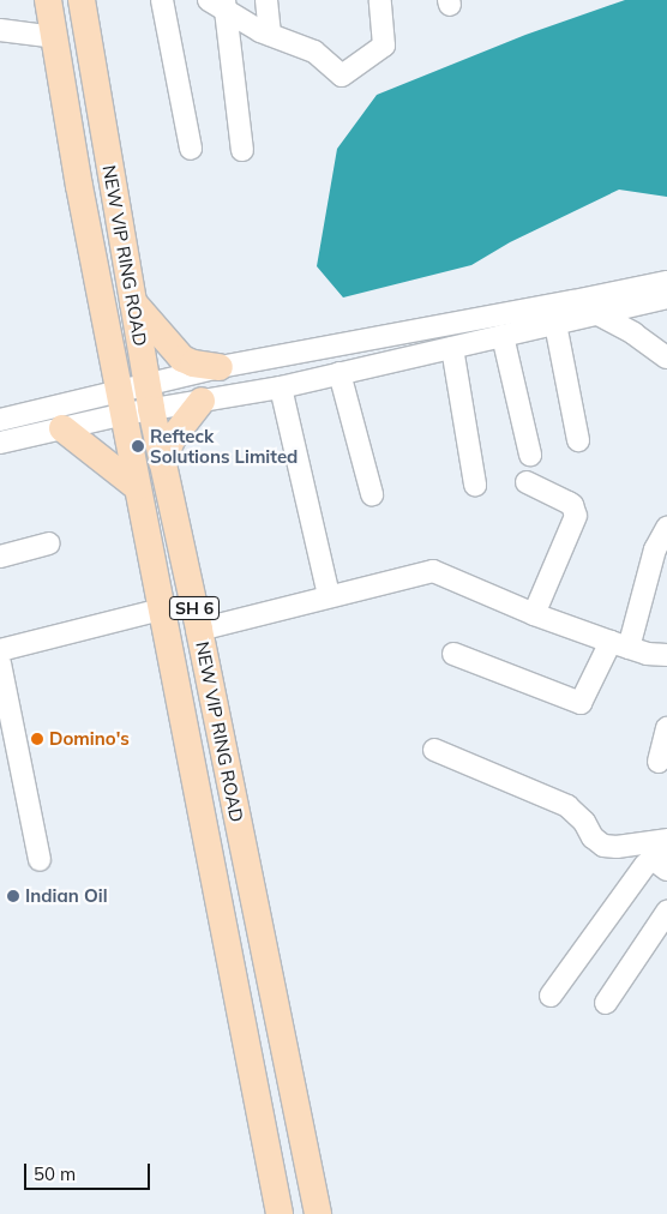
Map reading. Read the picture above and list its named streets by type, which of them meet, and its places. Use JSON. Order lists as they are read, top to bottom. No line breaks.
{"streets":{"main road":["NEW VIP RING ROAD","SH 6"]},"places":["Refteck Solutions Limited","Domino's","Indian Oil"],"scale_bar":"50 m"}
